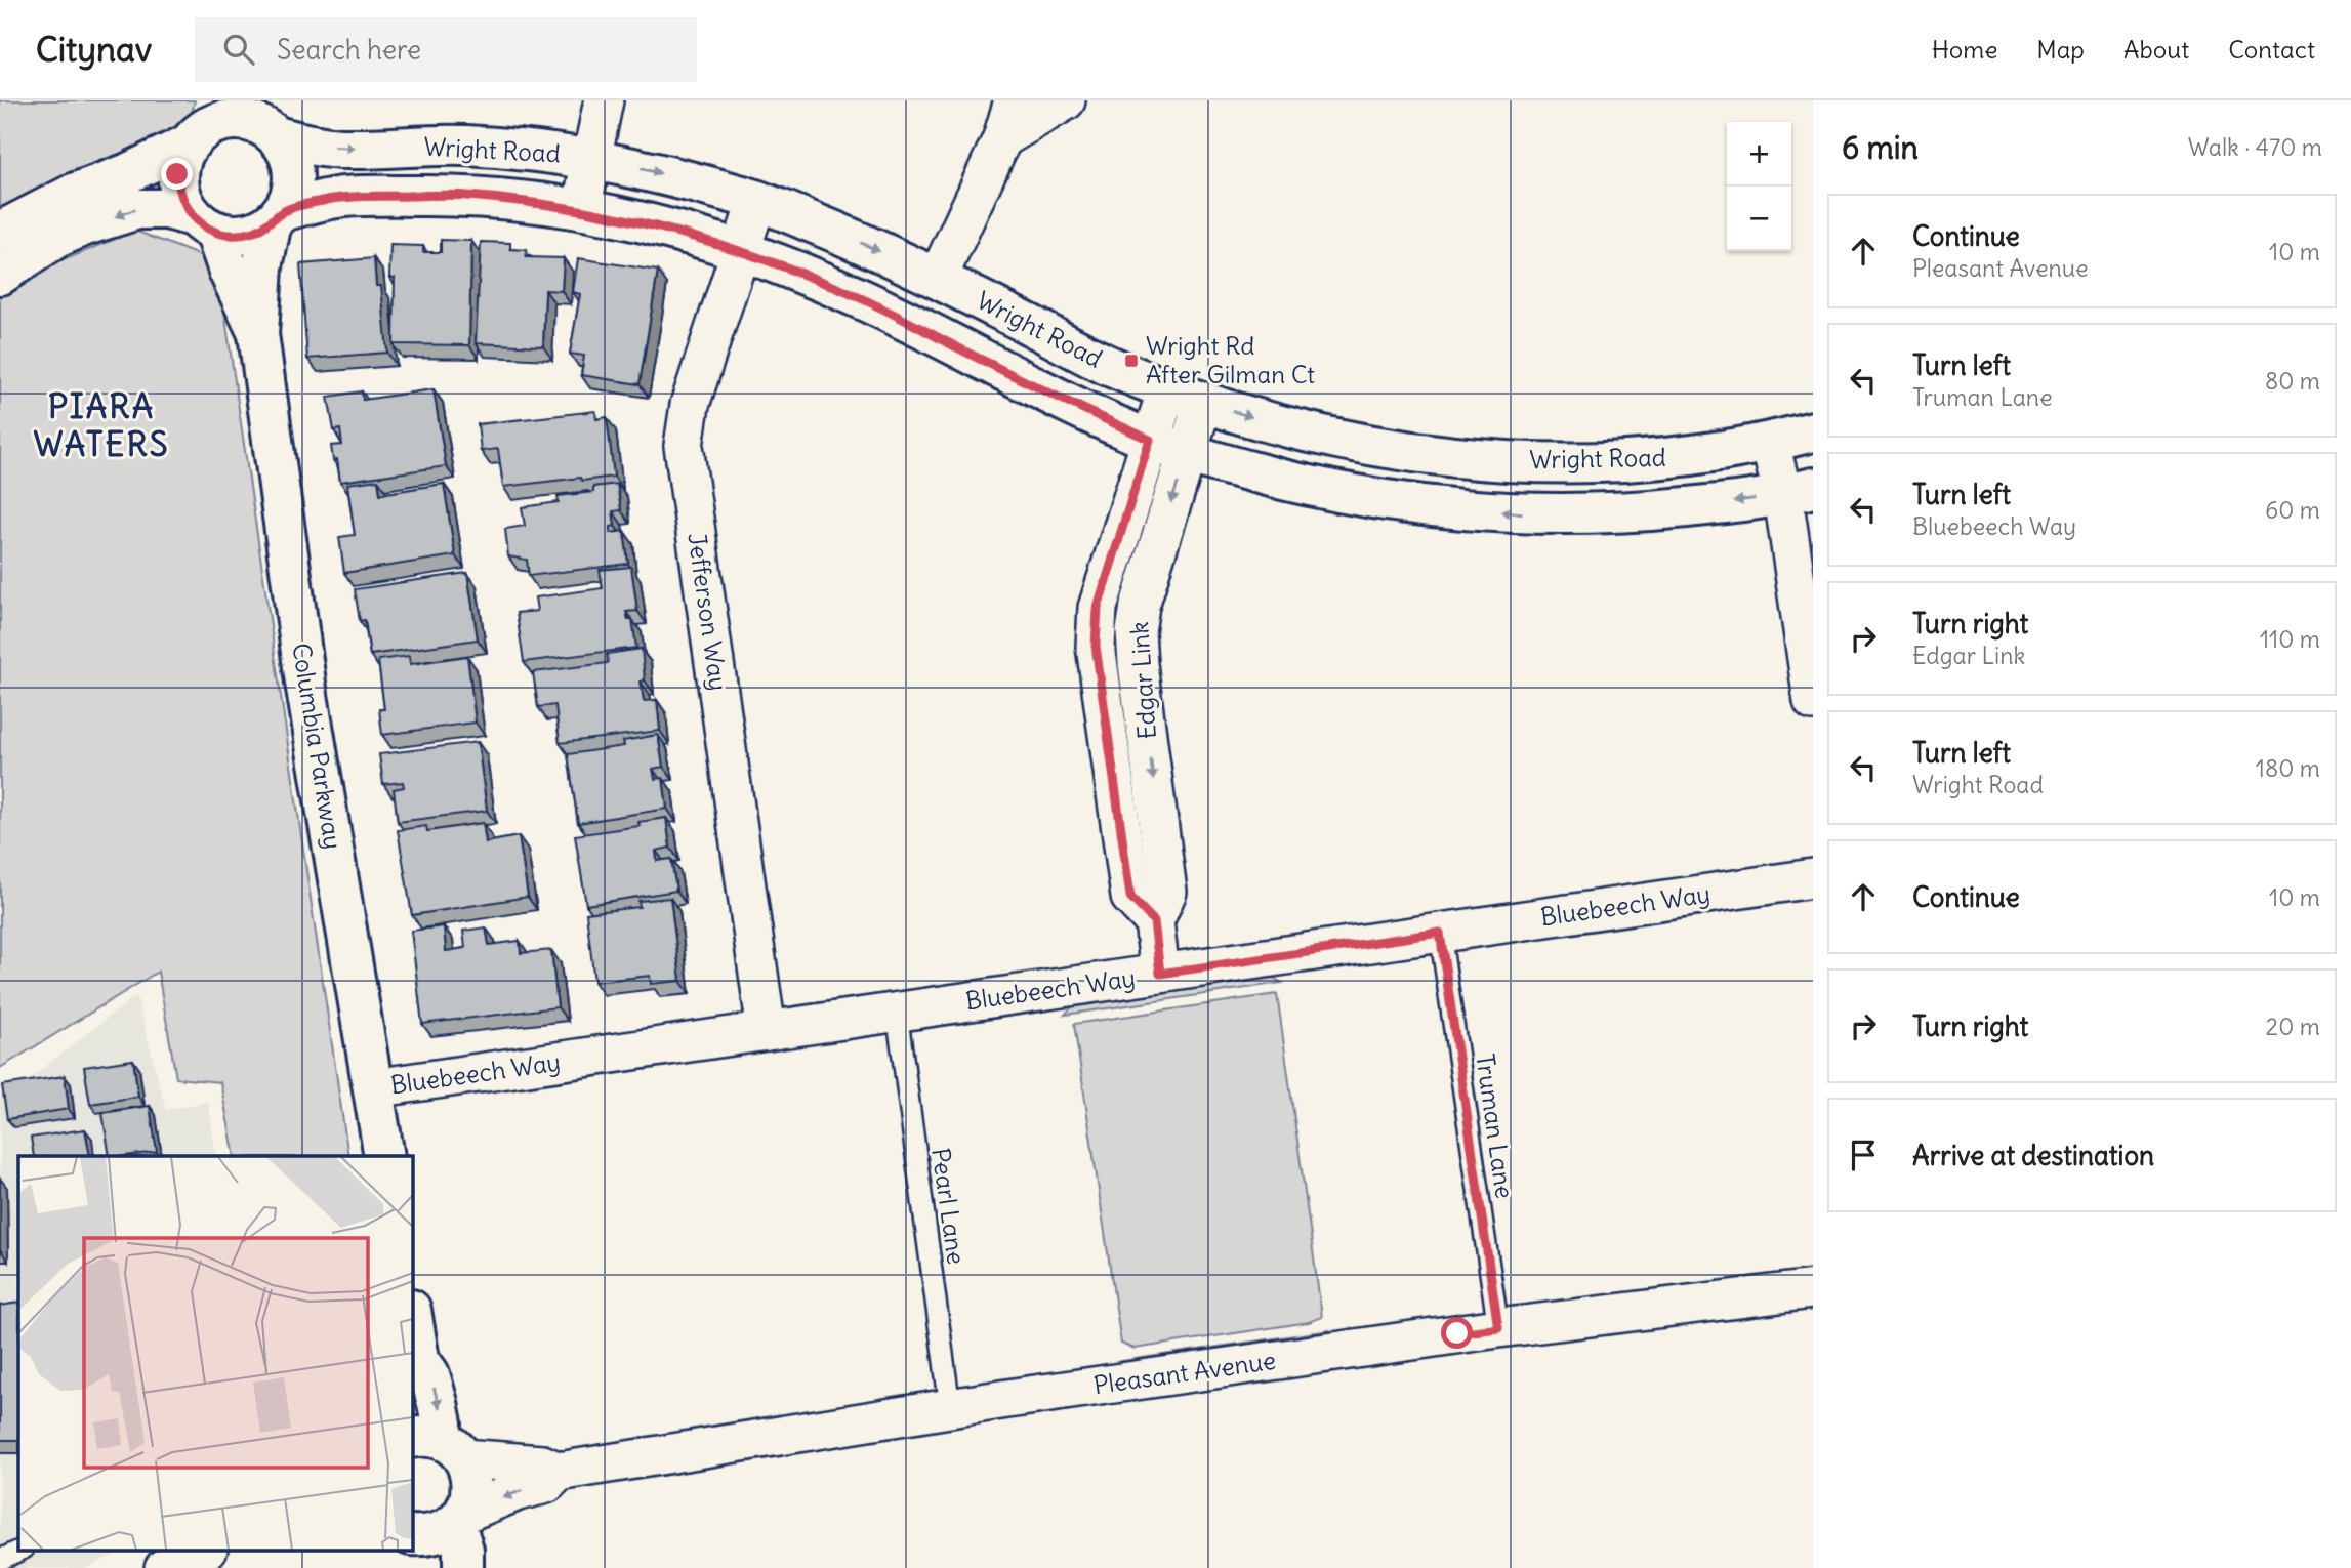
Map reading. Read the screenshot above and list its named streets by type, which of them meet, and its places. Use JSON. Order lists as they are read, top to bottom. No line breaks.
{"streets":{"main road":["Wright Road","Columbia Parkway"],"street":["Jefferson Way","Edgar Link","Bluebeech Way","Pleasant Avenue"],"lane":["Truman Lane","Pearl Lane"]},"crossings":[["Wright Road","Jefferson Way"],["Wright Road","Edgar Link"],["Wright Road","Columbia Parkway"],["Jefferson Way","Bluebeech Way"],["Edgar Link","Bluebeech Way"],["Columbia Parkway","Bluebeech Way"],["Bluebeech Way","Truman Lane"],["Bluebeech Way","Pearl Lane"],["Truman Lane","Pleasant Avenue"],["Pearl Lane","Pleasant Avenue"]],"districts":["PIARA WATERS"],"places":{"transit":["Wright Rd After Gilman Ct"]},"page":{"header":"Citynav","search":"Search here","nav":["Home","Map","About","Contact"],"heading":["6 min","Walk · 470 m"],"map_buttons":["+","−"],"list":[["Continue","Pleasant Avenue","10 m"],["Turn left","Truman Lane","80 m"],["Turn left","Bluebeech Way","60 m"],["Turn right","Edgar Link","110 m"],["Turn left","Wright Road","180 m"],["Continue","10 m"],["Turn right","20 m"],"Arrive at destination"]}}
